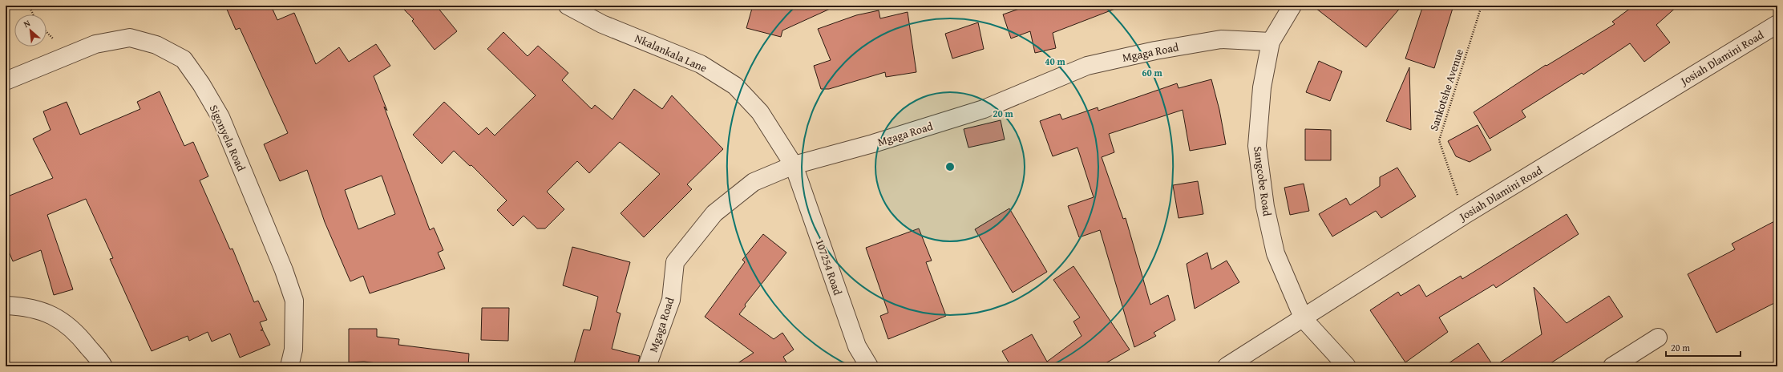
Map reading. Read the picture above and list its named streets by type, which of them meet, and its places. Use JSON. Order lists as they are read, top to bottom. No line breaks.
{"streets":{"street":["Mgaga Road","Nkalankala Lane","Josiah Dlamini Road","Sigonyela Road","Sangcobe Road","107254 Road"],"path":["Sankotshe Avenue"]},"crossings":[["Mgaga Road","Nkalankala Lane"],["Mgaga Road","Sangcobe Road"],["Mgaga Road","107254 Road"],["Nkalankala Lane","107254 Road"],["Josiah Dlamini Road","Sankotshe Avenue"],["Josiah Dlamini Road","Sangcobe Road"]],"scale_bar":"20 m","north":"top left","rings":["40 m","60 m","20 m"]}
